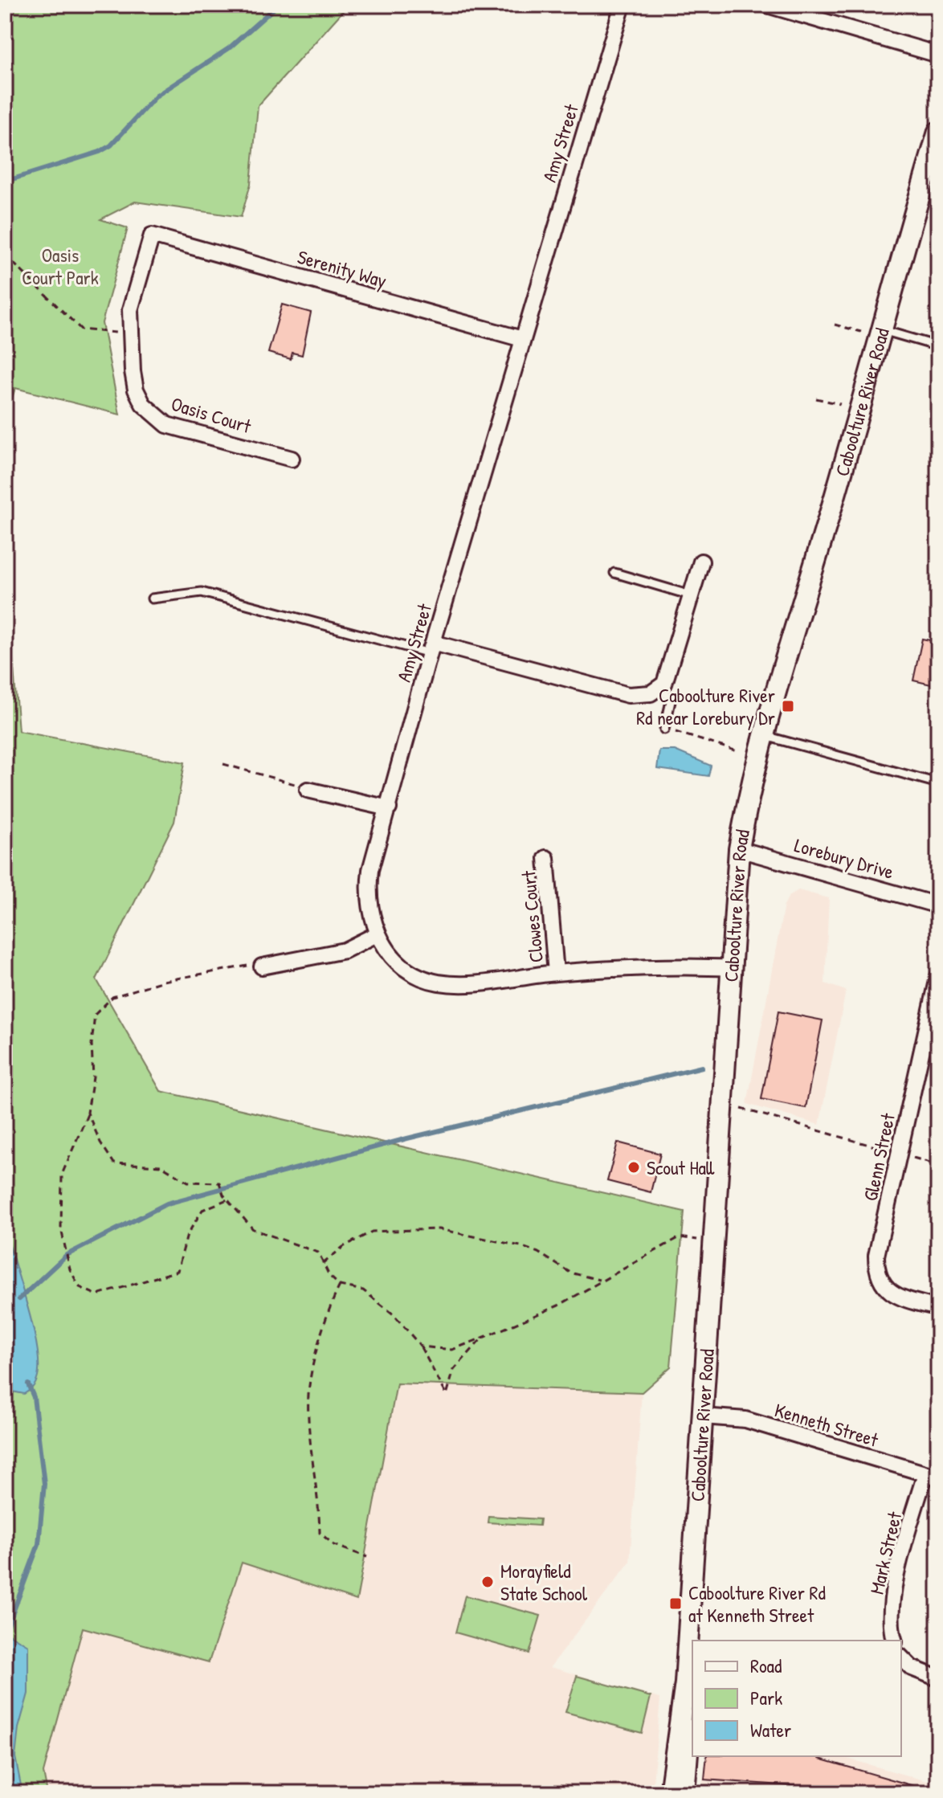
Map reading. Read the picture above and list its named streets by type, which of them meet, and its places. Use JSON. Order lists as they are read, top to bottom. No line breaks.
{"streets":{"main road":["Caboolture River Road"],"street":["Amy Street","Serenity Way","Oasis Court","Lorebury Drive","Clowes Court","Glenn Street","Kenneth Street","Mark Street"]},"crossings":[["Amy Street","Serenity Way"],["Amy Street","Caboolture River Road"],["Amy Street","Clowes Court"],["Serenity Way","Oasis Court"],["Caboolture River Road","Lorebury Drive"],["Caboolture River Road","Kenneth Street"],["Kenneth Street","Mark Street"]],"parks":["Oasis Court Park"],"places":{"transit":["Caboolture River Rd near Lorebury Dr","Caboolture River Rd at Kenneth Street"],"other":["Scout Hall","Morayfield State School"]},"legend":["Road","Park","Water"]}
